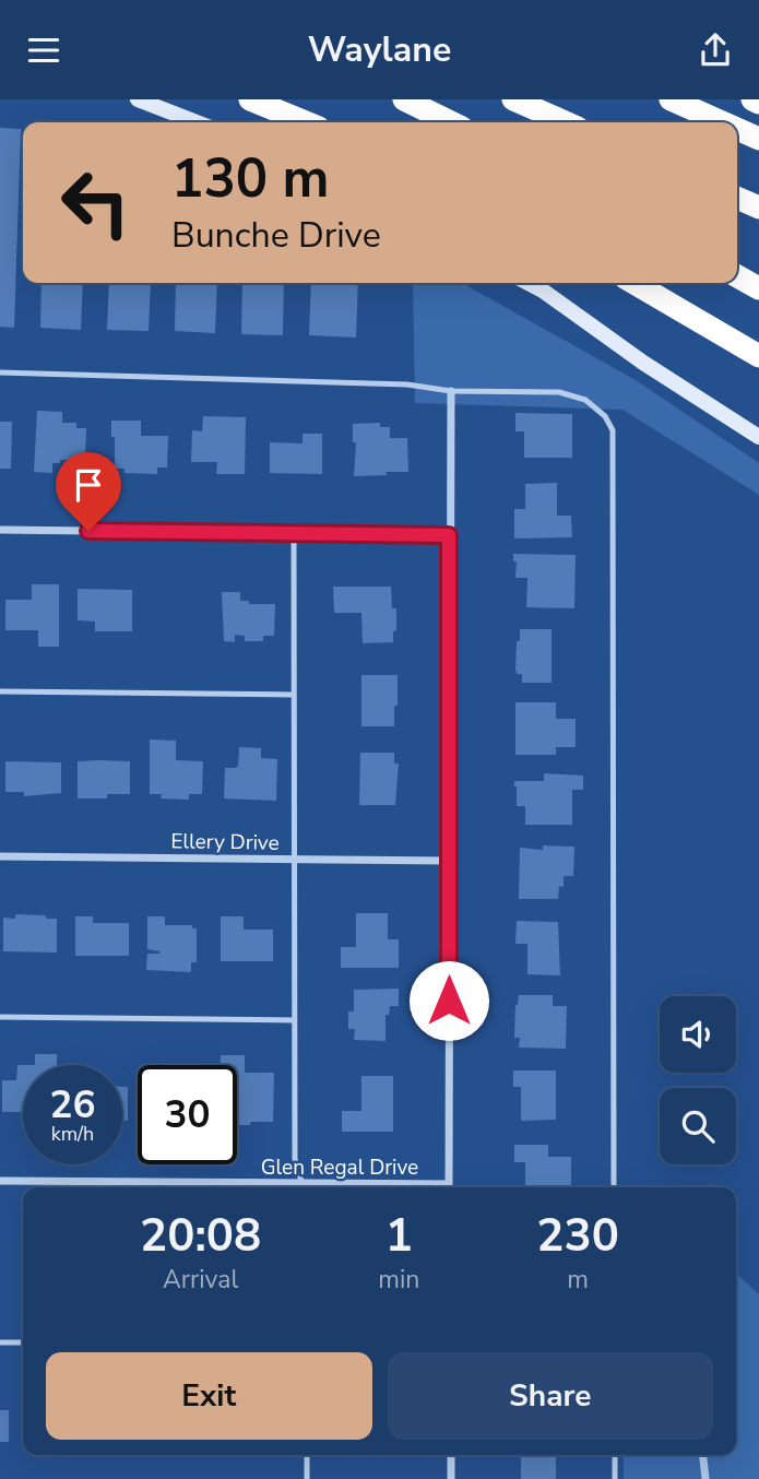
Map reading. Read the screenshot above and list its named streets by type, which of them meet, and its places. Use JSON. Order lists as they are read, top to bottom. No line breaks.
{"streets":{"street":["Ellery Drive","Glen Regal Drive"]},"page":{"header":"Waylane","turn":["130 m","Bunche Drive"],"speed":"26 km/h","limit":"30","eta":["20:08","Arrival","1","min","230","m"],"buttons":["Exit","Share"]}}
